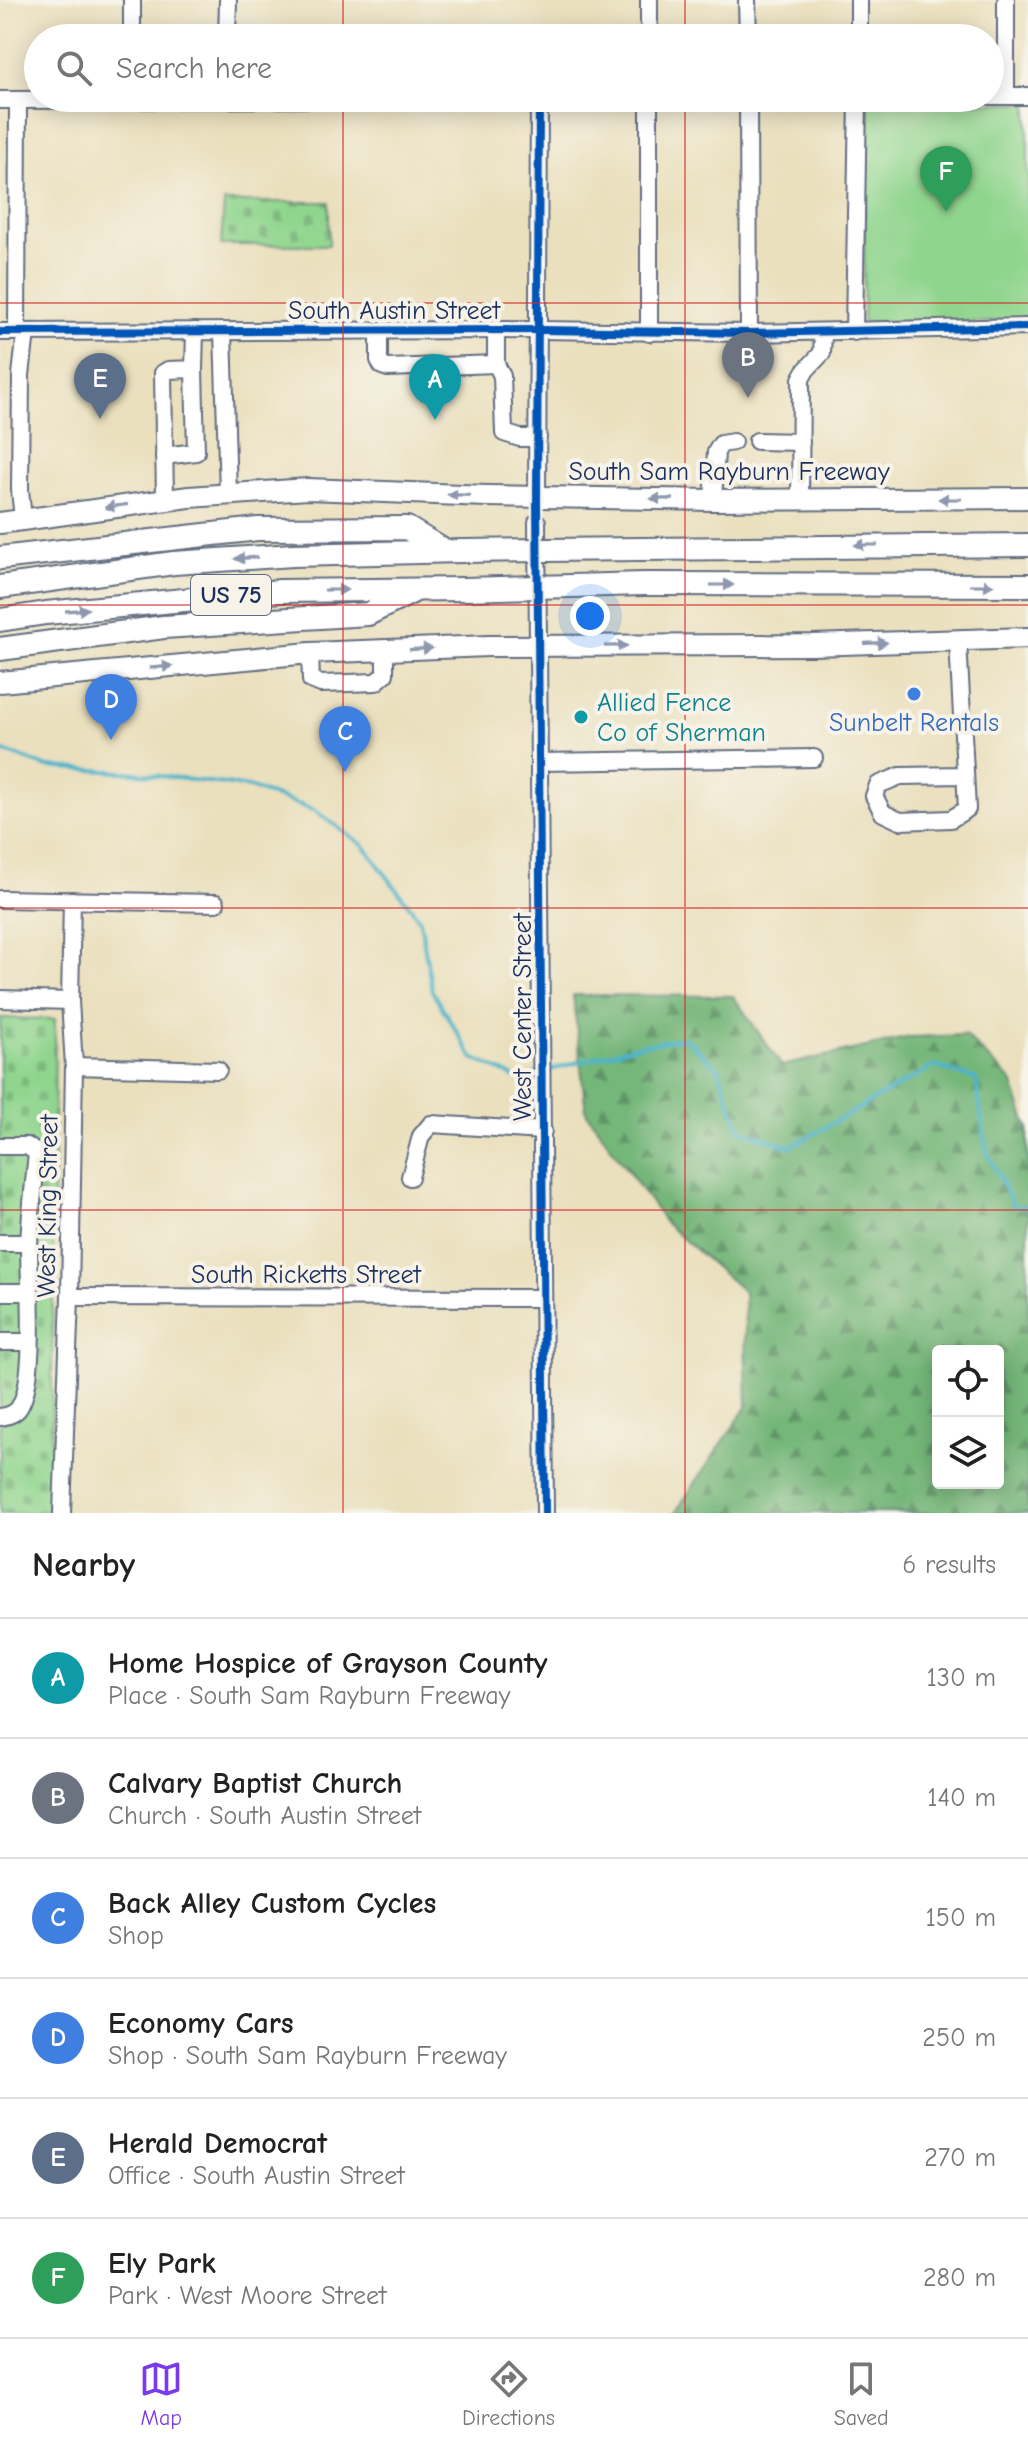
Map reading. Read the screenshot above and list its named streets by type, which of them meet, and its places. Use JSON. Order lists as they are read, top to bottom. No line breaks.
{"streets":{"highway":["US 75"],"main road":["South Sam Rayburn Freeway"],"street":["South Austin Street","West Center Street","West King Street","South Ricketts Street"]},"crossings":[["West Center Street","South Ricketts Street"],["West King Street","South Ricketts Street"]],"places":["Sunbelt Rentals","Allied Fence Co of Sherman"],"page":{"search":"Search here","pins":["F","B","E","A","D","C"],"heading":["Nearby","6 results"],"list":[{"mark":"A","name":"Home Hospice of Grayson County","note":"Place · South Sam Rayburn Freeway","value":"130 m"},{"mark":"B","name":"Calvary Baptist Church","note":"Church · South Austin Street","value":"140 m"},{"mark":"C","name":"Back Alley Custom Cycles","note":"Shop","value":"150 m"},{"mark":"D","name":"Economy Cars","note":"Shop · South Sam Rayburn Freeway","value":"250 m"},{"mark":"E","name":"Herald Democrat","note":"Office · South Austin Street","value":"270 m"},{"mark":"F","name":"Ely Park","note":"Park · West Moore Street","value":"280 m"}],"nav":["Map","Directions","Saved"]}}
